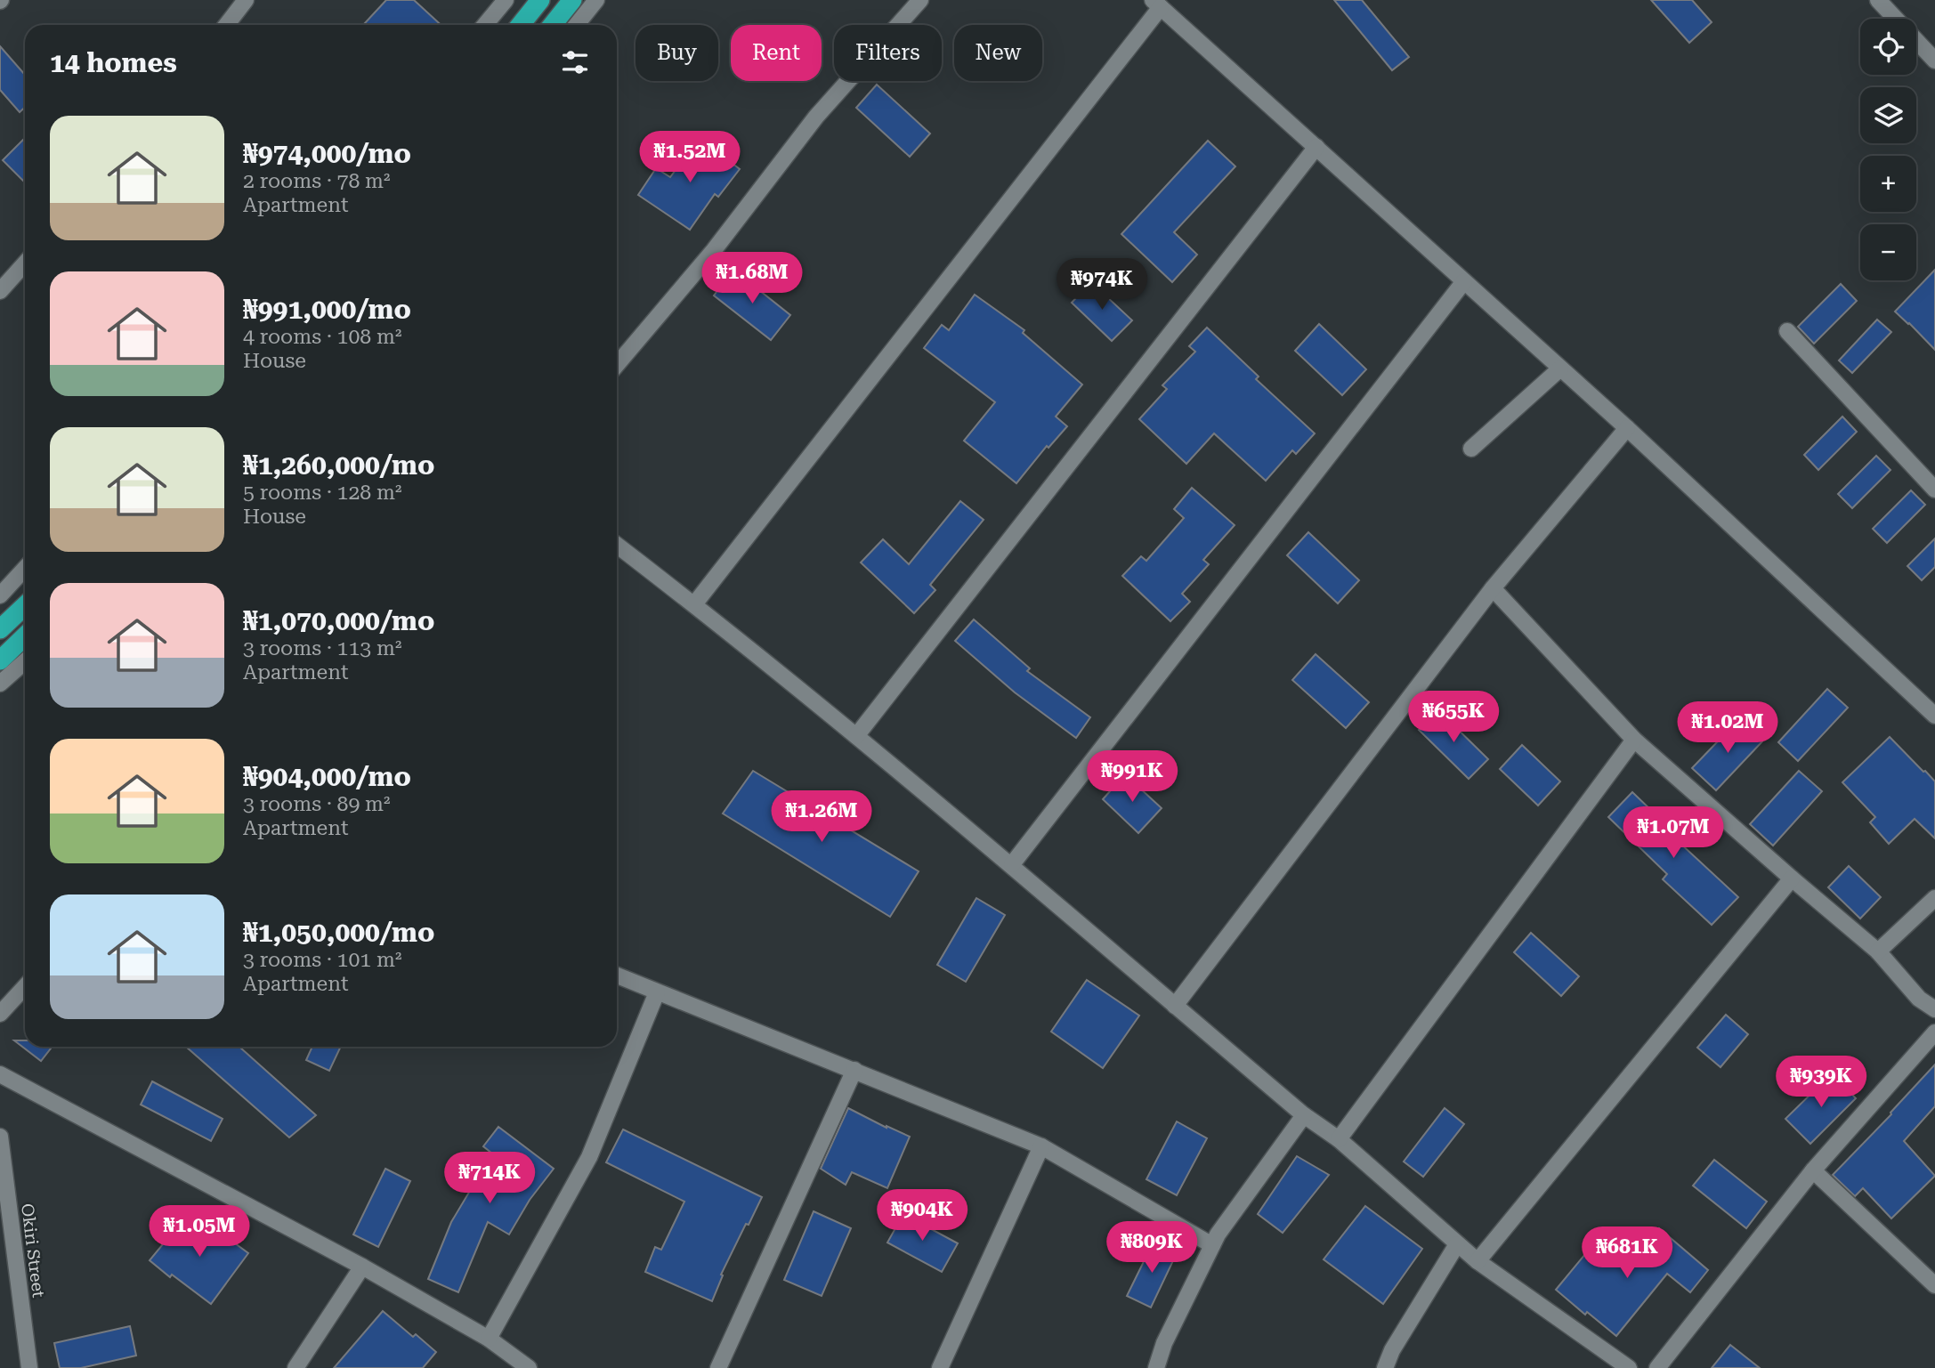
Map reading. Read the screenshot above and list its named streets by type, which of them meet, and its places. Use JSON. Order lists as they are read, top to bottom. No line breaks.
{"streets":{"street":["Okiri Street"]},"page":{"map_buttons":["+","−"],"chip":["Buy","Rent","Filters","New"],"heading":"14 homes","list":[{"name":"₦974,000/mo","note":"2 rooms · 78 m² · Apartment"},{"name":"₦991,000/mo","note":"4 rooms · 108 m² · House"},{"name":"₦1,260,000/mo","note":"5 rooms · 128 m² · House"},{"name":"₦1,070,000/mo","note":"3 rooms · 113 m² · Apartment"},{"name":"₦904,000/mo","note":"3 rooms · 89 m² · Apartment"},{"name":"₦1,050,000/mo","note":"3 rooms · 101 m² · Apartment"}],"price":["₦1.52M","₦1.68M","₦974K","₦655K","₦1.02M","₦991K","₦1.26M","₦1.07M","₦939K","₦714K","₦904K","₦1.05M","₦809K","₦681K"]}}
